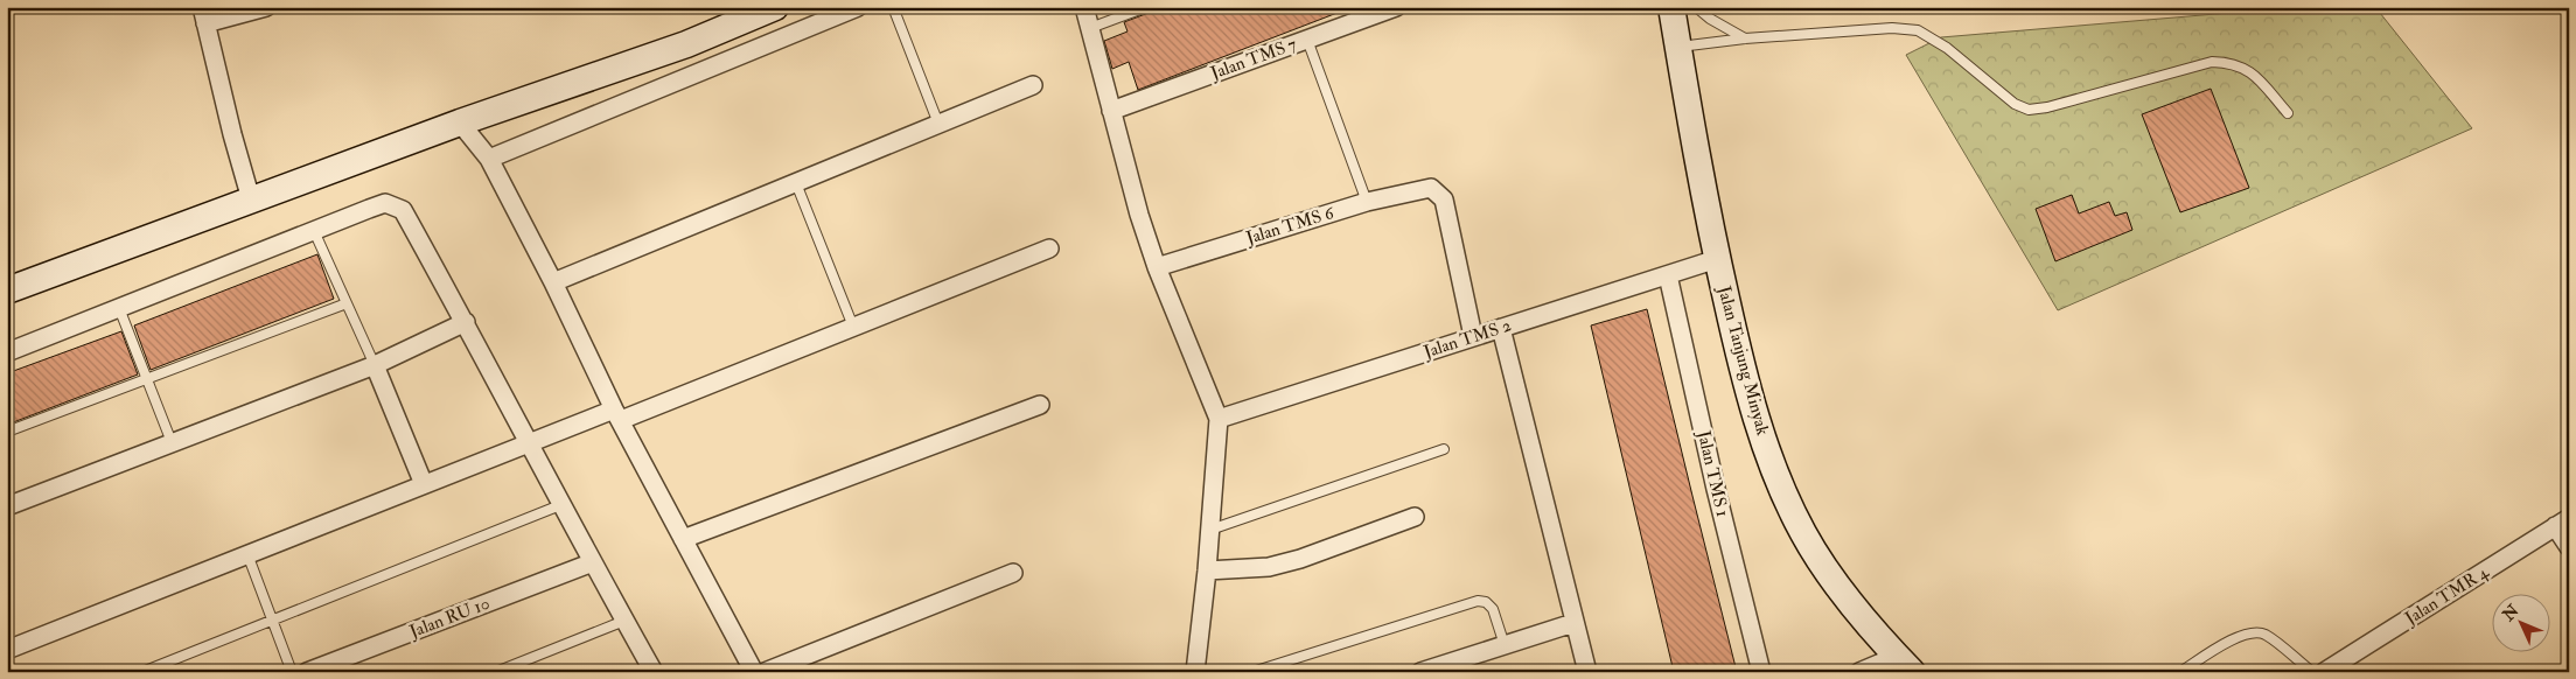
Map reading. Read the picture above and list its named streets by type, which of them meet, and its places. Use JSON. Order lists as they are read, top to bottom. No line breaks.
{"streets":{"street":["Jalan TMS 7","Jalan TMS 6","Jalan TMS 2","Jalan Tanjung Minyak","Jalan TMS 1","Jalan TMR 4","Jalan RU 10"]},"crossings":[["Jalan TMS 6","Jalan TMS 2"],["Jalan TMS 2","Jalan Tanjung Minyak"],["Jalan TMS 2","Jalan TMS 1"]],"north":"top left"}
